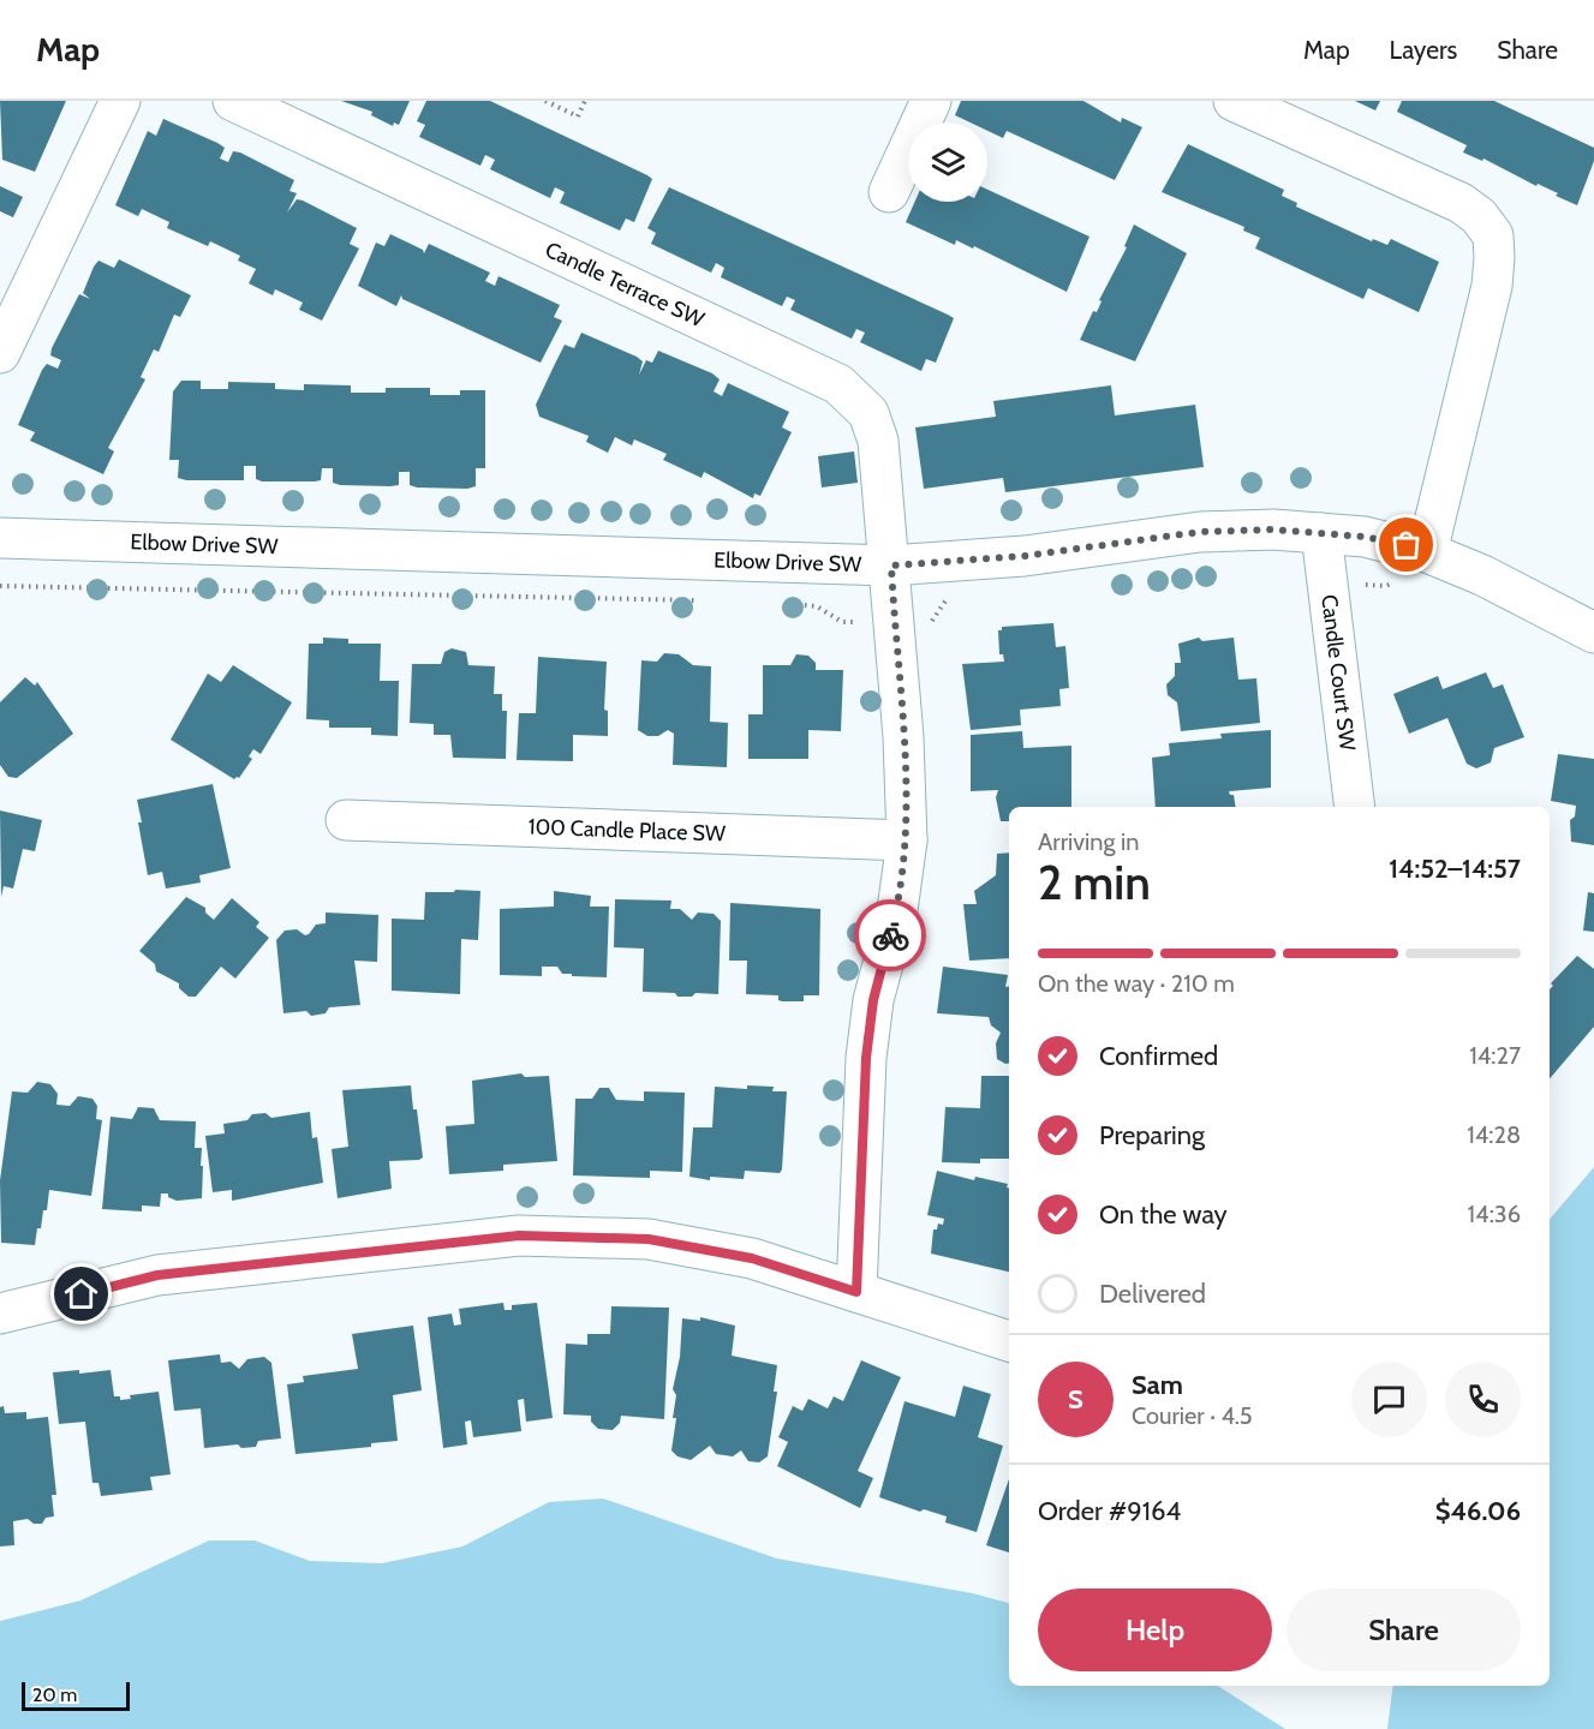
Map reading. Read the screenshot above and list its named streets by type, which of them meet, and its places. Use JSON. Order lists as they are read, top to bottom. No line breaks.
{"streets":{"street":["Candle Terrace SW","Elbow Drive SW","Candle Court SW","100 Candle Place SW"]},"crossings":[["Candle Terrace SW","Elbow Drive SW"],["Candle Terrace SW","100 Candle Place SW"],["Elbow Drive SW","Candle Court SW"]],"scale_bar":"20 m","page":{"header":"Map","nav":["Map","Layers","Share"],"heading":["2 min","Arriving in","14:52–14:57"],"panel":["Sam","Courier · 4.5","Order #9164","$46.06"],"bar":"On the way · 210 m","list":[["Confirmed","14:27"],["Preparing","14:28"],["On the way","14:36"],"Delivered"],"round":"S","buttons":["Help","Share"],"scale":"20 m"}}
